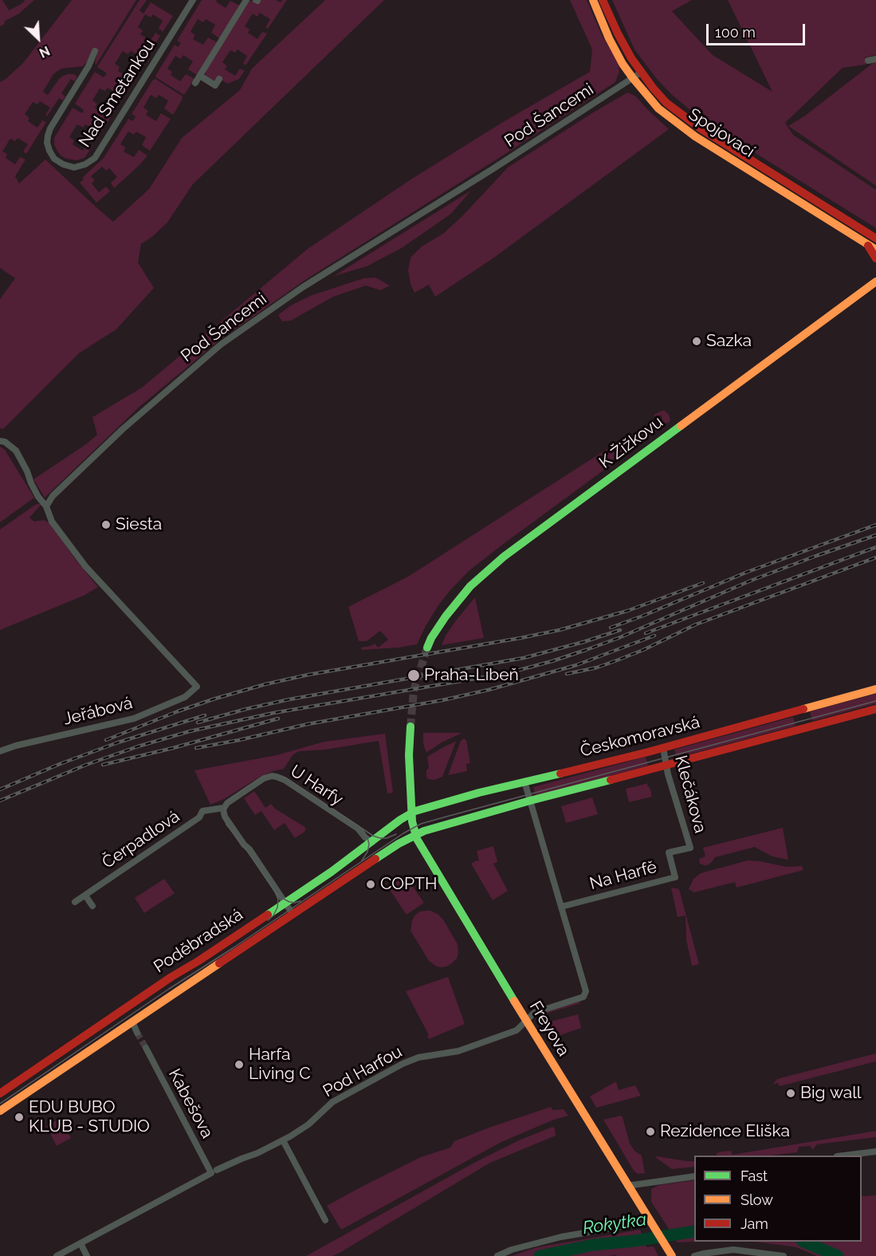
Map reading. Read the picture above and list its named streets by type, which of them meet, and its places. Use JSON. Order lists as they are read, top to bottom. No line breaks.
{"streets":{"main road":["Spojovací","K Žižkovu","Českomoravská","Poděbradská","Freyova"],"street":["Nad Smetankou","Pod Šancemi","Jeřábová","U Harfy","Klečákova","Čerpadlová","Na Harfě","Pod Harfou","Kabešova"]},"crossings":[["Pod Šancemi","Spojovací"],["Pod Šancemi","Jeřábová"],["Českomoravská","Klečákova"],["Českomoravská","Poděbradská"],["Českomoravská","Freyova"],["U Harfy","Čerpadlová"],["U Harfy","Poděbradská"],["Klečákova","Na Harfě"],["Na Harfě","Pod Harfou"],["Poděbradská","Freyova"],["Freyova","Pod Harfou"],["Pod Harfou","Kabešova"]],"water":["Rokytka"],"places":["Sazka","Siesta","Praha-Libeň","COPTH","Harfa Living C","Big wall","EDU BUBO KLUB - STUDIO","Rezidence Eliška"],"legend":["Fast","Slow","Jam"],"scale_bar":"100 m","north":"bottom right"}
